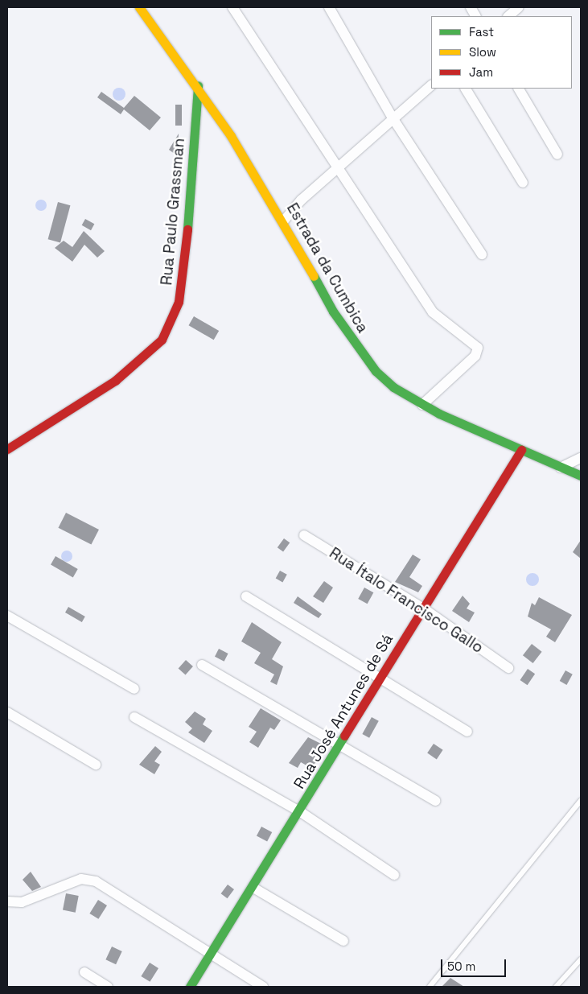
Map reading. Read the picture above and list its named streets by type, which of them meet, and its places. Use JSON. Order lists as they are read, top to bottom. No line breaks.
{"streets":{"street":["Rua Paulo Grassman","Estrada da Cumbica","Rua Ítalo Francisco Gallo","Rua José Antunes de Sá"]},"crossings":[["Rua Paulo Grassman","Estrada da Cumbica"],["Estrada da Cumbica","Rua José Antunes de Sá"],["Rua Ítalo Francisco Gallo","Rua José Antunes de Sá"]],"legend":["Fast","Slow","Jam"],"scale_bar":"50 m"}
